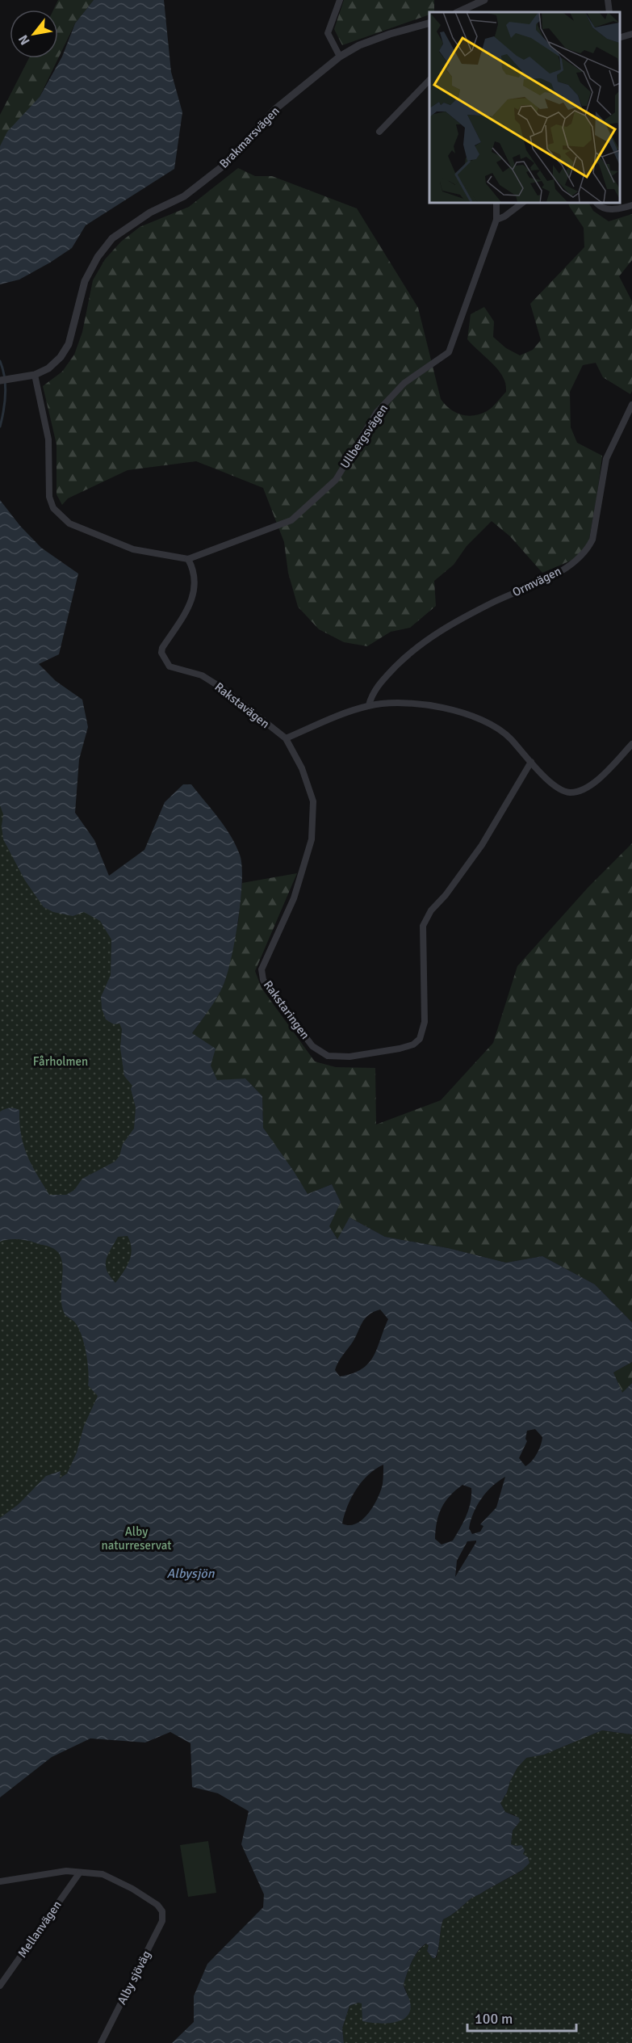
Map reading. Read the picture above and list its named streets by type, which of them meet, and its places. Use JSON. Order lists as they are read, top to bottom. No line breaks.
{"streets":{"street":["Brakmarsvägen","Ullbergsvägen","Ormvägen","Rakstavägen","Rakstaringen","Mellanvägen","Alby sjöväg"]},"crossings":[["Ullbergsvägen","Rakstavägen"],["Rakstavägen","Rakstaringen"],["Mellanvägen","Alby sjöväg"]],"water":["Albysjön"],"parks":["Fårholmen","Alby naturreservat"],"scale_bar":"100 m","north":"bottom left"}
